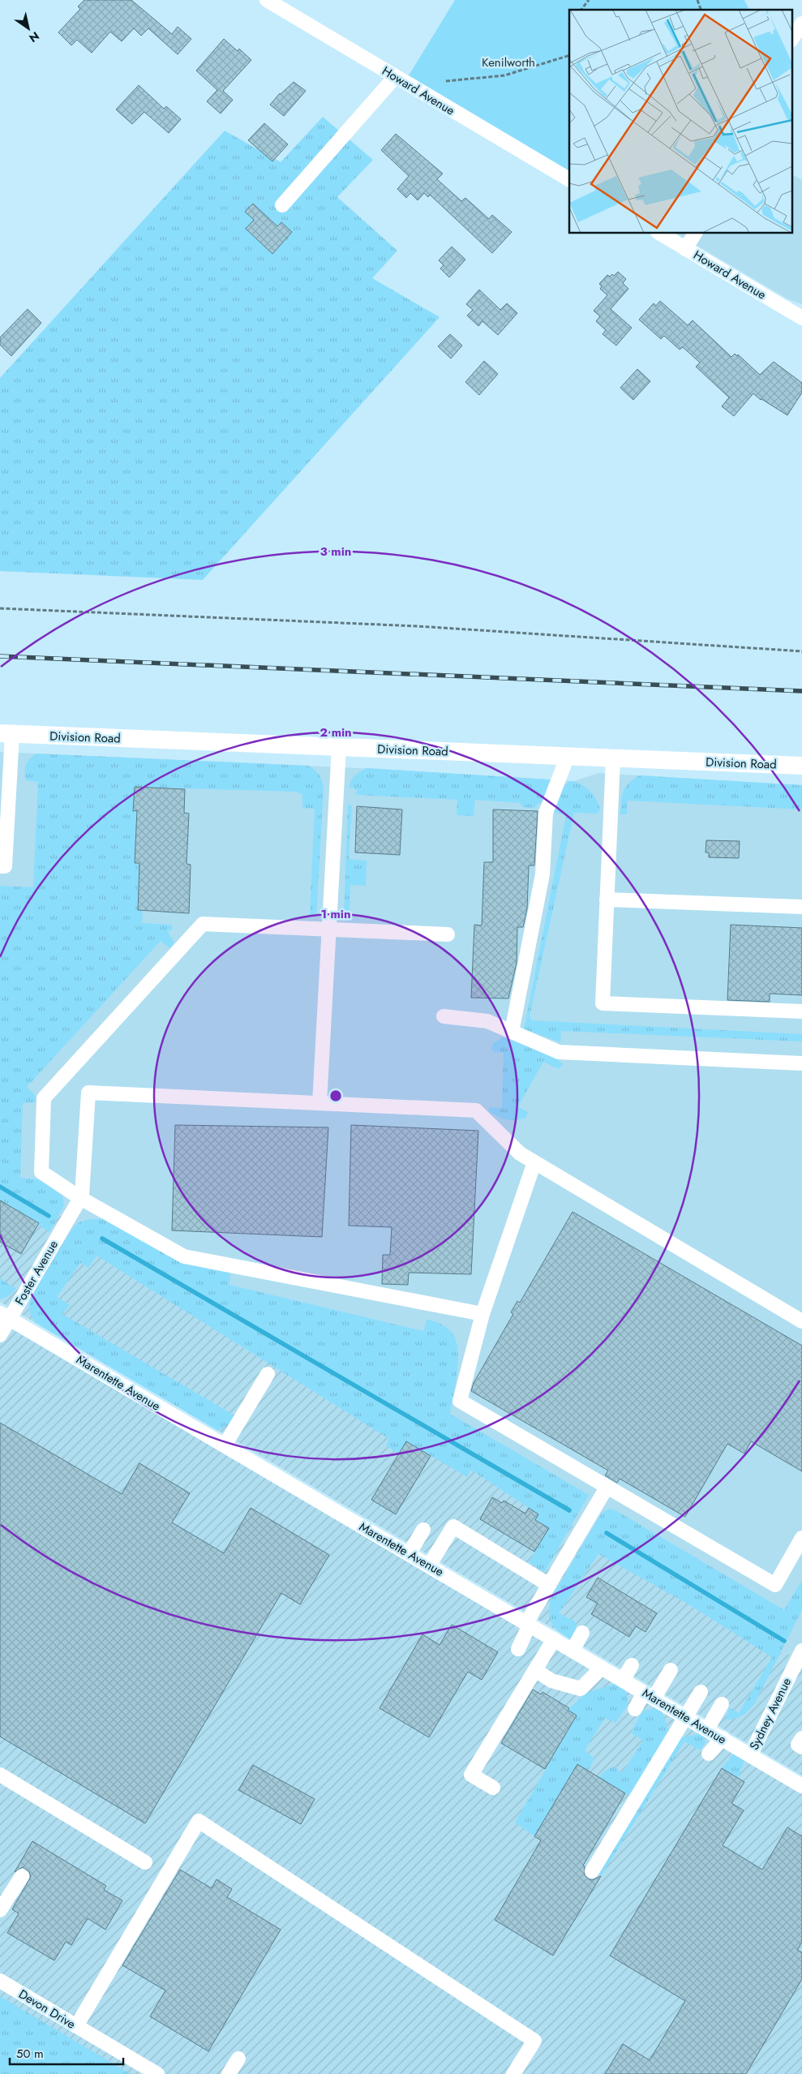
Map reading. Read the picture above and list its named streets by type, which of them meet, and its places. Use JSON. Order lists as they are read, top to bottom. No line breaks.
{"streets":{"main road":["Division Road"],"street":["Howard Avenue","Foster Avenue","Marentette Avenue","Sydney Avenue","Devon Drive"]},"crossings":[["Foster Avenue","Marentette Avenue"],["Marentette Avenue","Sydney Avenue"]],"parks":["Kenilworth"],"scale_bar":"50 m","north":"bottom right","rings":["3 min","2 min","1 min"]}
